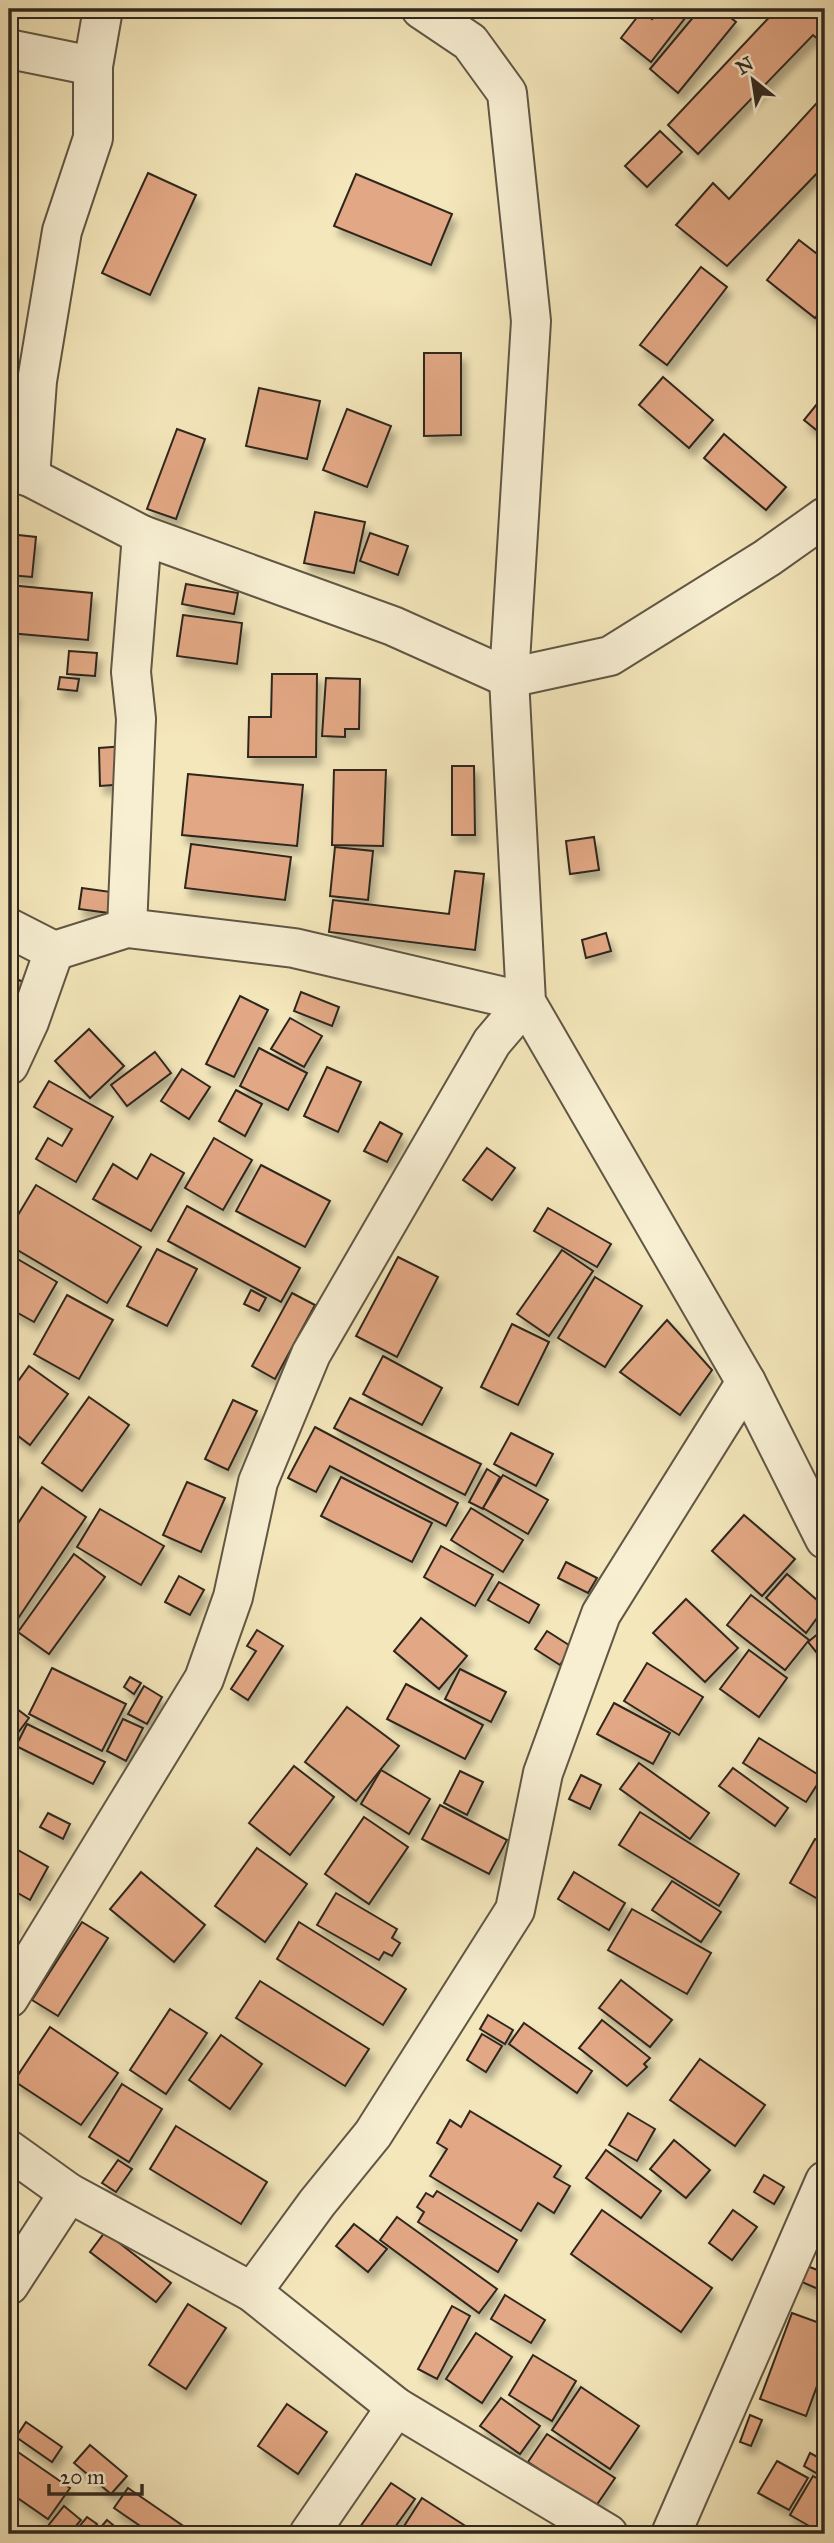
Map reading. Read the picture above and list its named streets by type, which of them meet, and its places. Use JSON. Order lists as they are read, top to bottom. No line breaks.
{"scale_bar":"20 m","north":"top left"}
